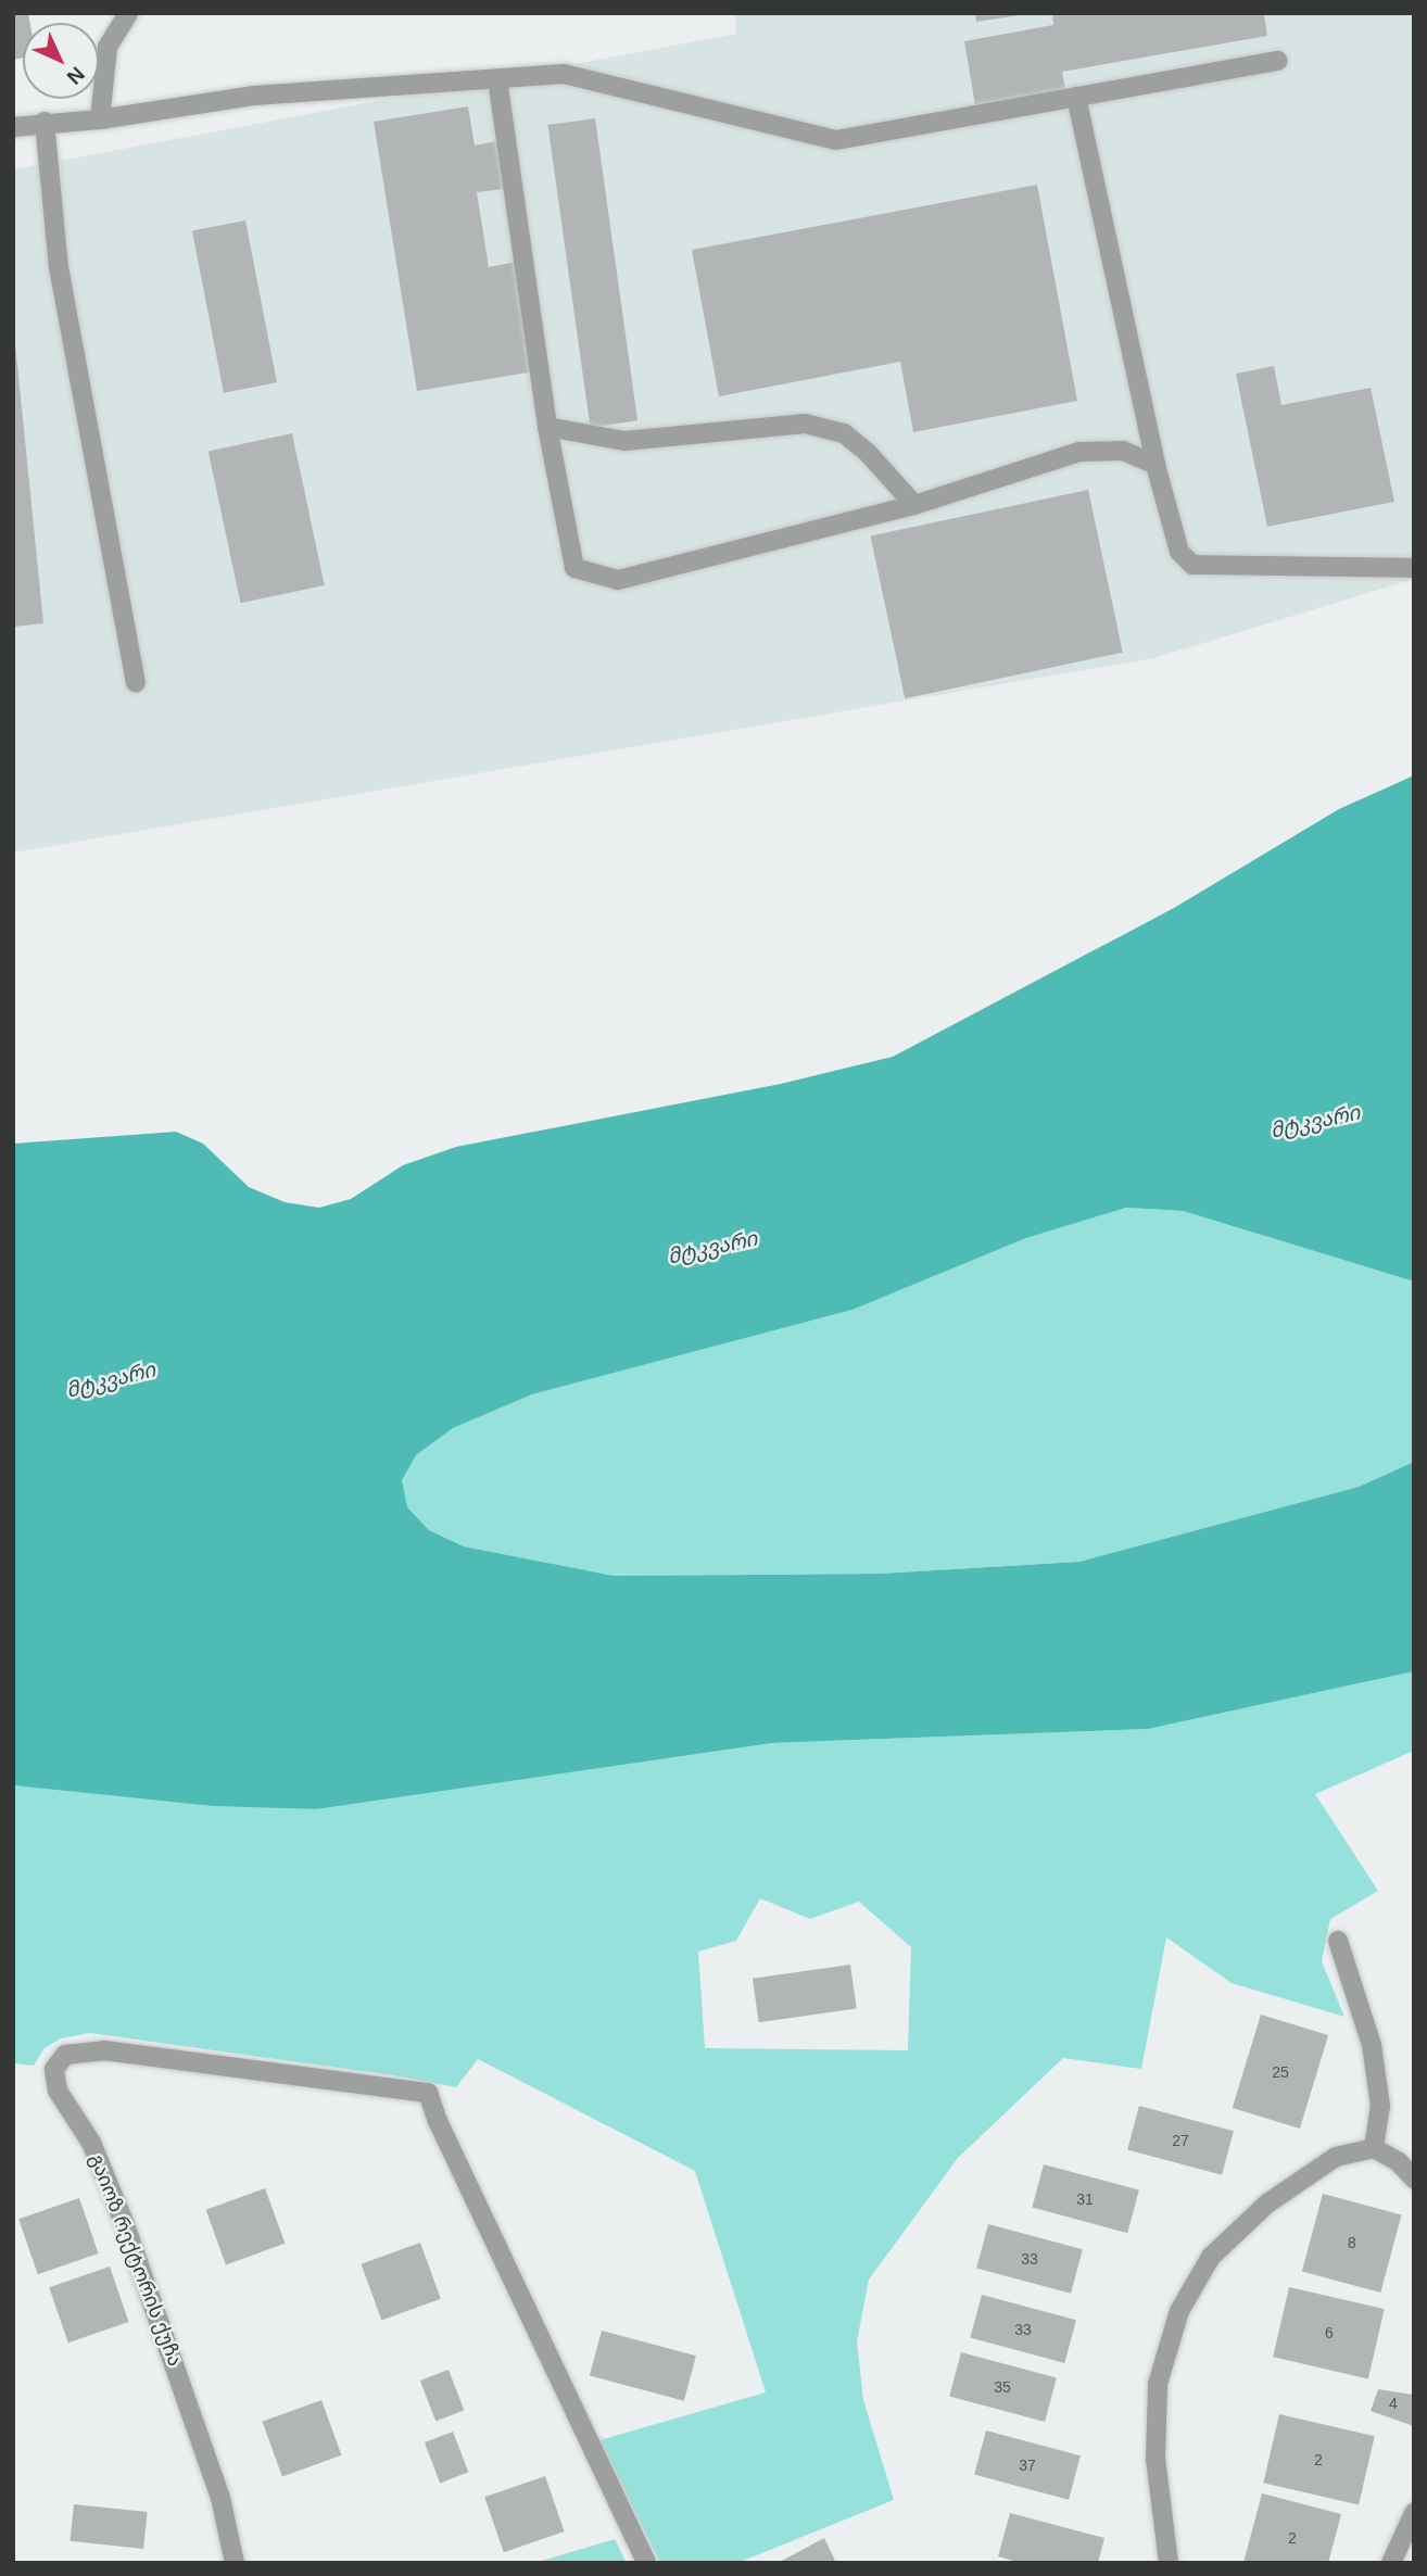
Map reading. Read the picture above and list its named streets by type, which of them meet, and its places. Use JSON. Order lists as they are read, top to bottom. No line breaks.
{"streets":{"street":["გაიოზ რექტორის ქუჩა"]},"water":["მტკვარი"],"house_numbers":["25","27","31","8","33","33","6","35","4","2","37","2"],"north":"bottom right"}
